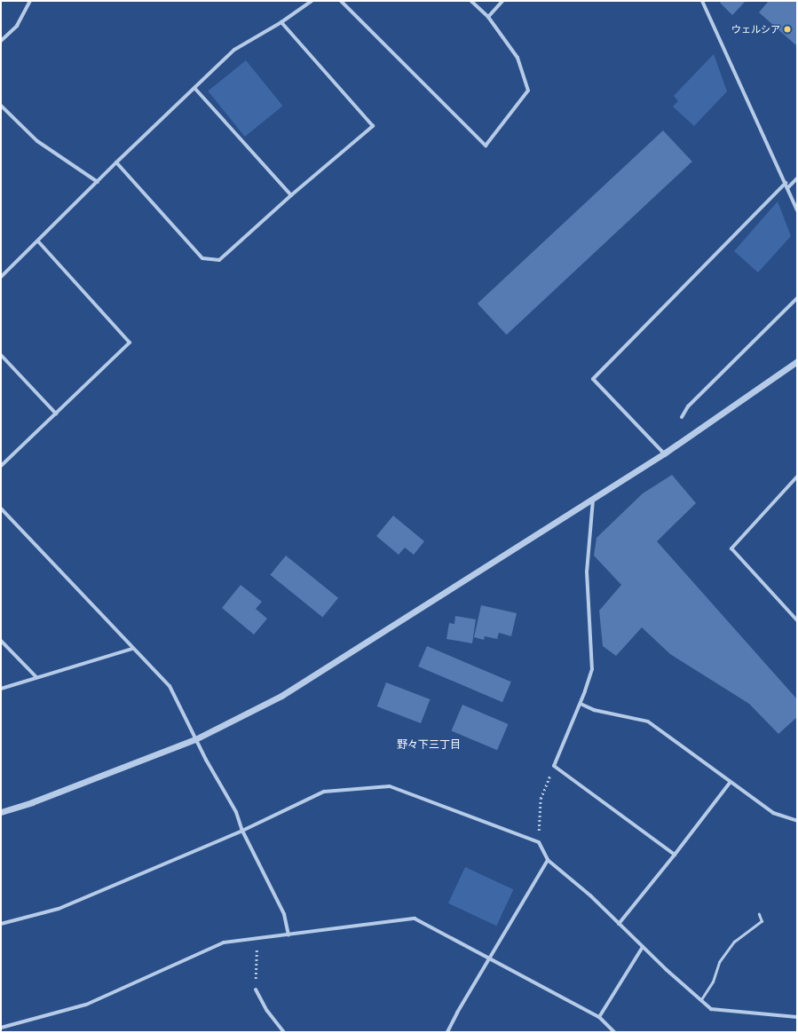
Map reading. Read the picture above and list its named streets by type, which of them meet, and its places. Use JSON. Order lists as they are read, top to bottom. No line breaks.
{"districts":["野々下三丁目"],"places":["ウェルシア"]}
